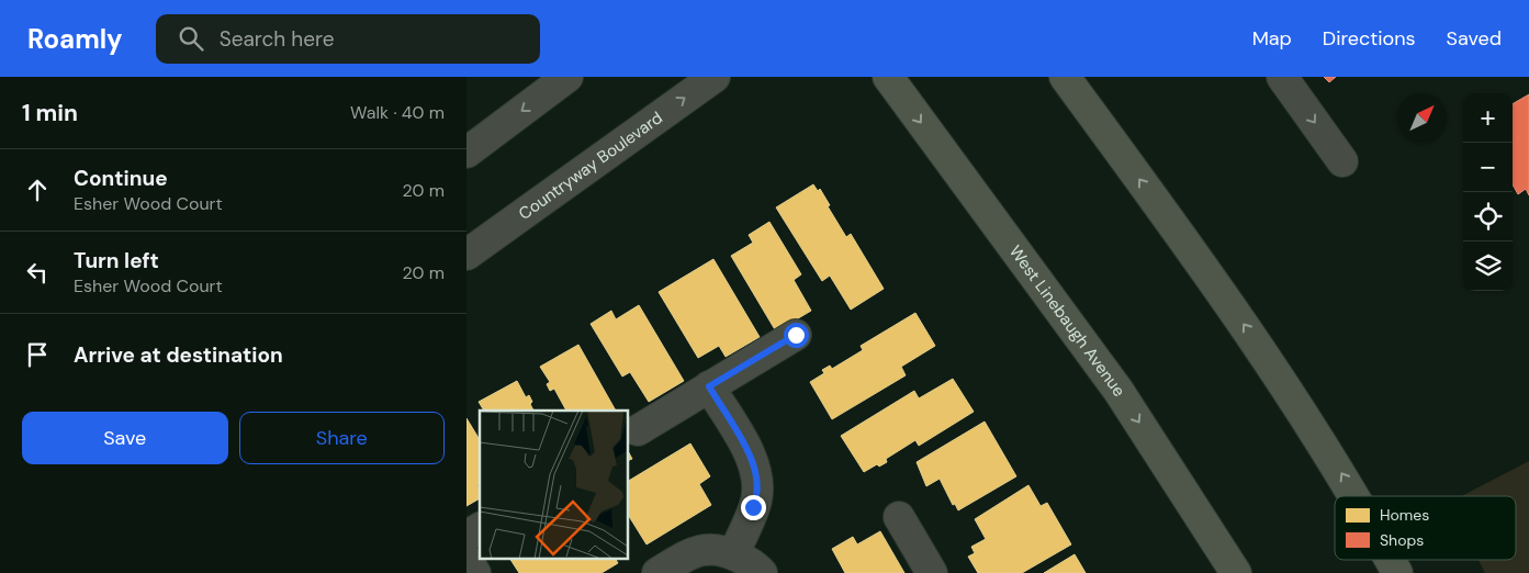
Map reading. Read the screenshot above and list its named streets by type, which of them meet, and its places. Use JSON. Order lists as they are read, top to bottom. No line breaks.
{"streets":{"main road":["West Linebaugh Avenue"],"street":["Countryway Boulevard"]},"legend":["Homes","Shops"],"north":"top right","page":{"header":"Roamly","search":"Search here","nav":["Map","Directions","Saved"],"heading":["1 min","Walk · 40 m"],"map_buttons":["+","−"],"list":[["Continue","Esher Wood Court","20 m"],["Turn left","Esher Wood Court","20 m"],"Arrive at destination"],"buttons":["Save","Share"]}}
